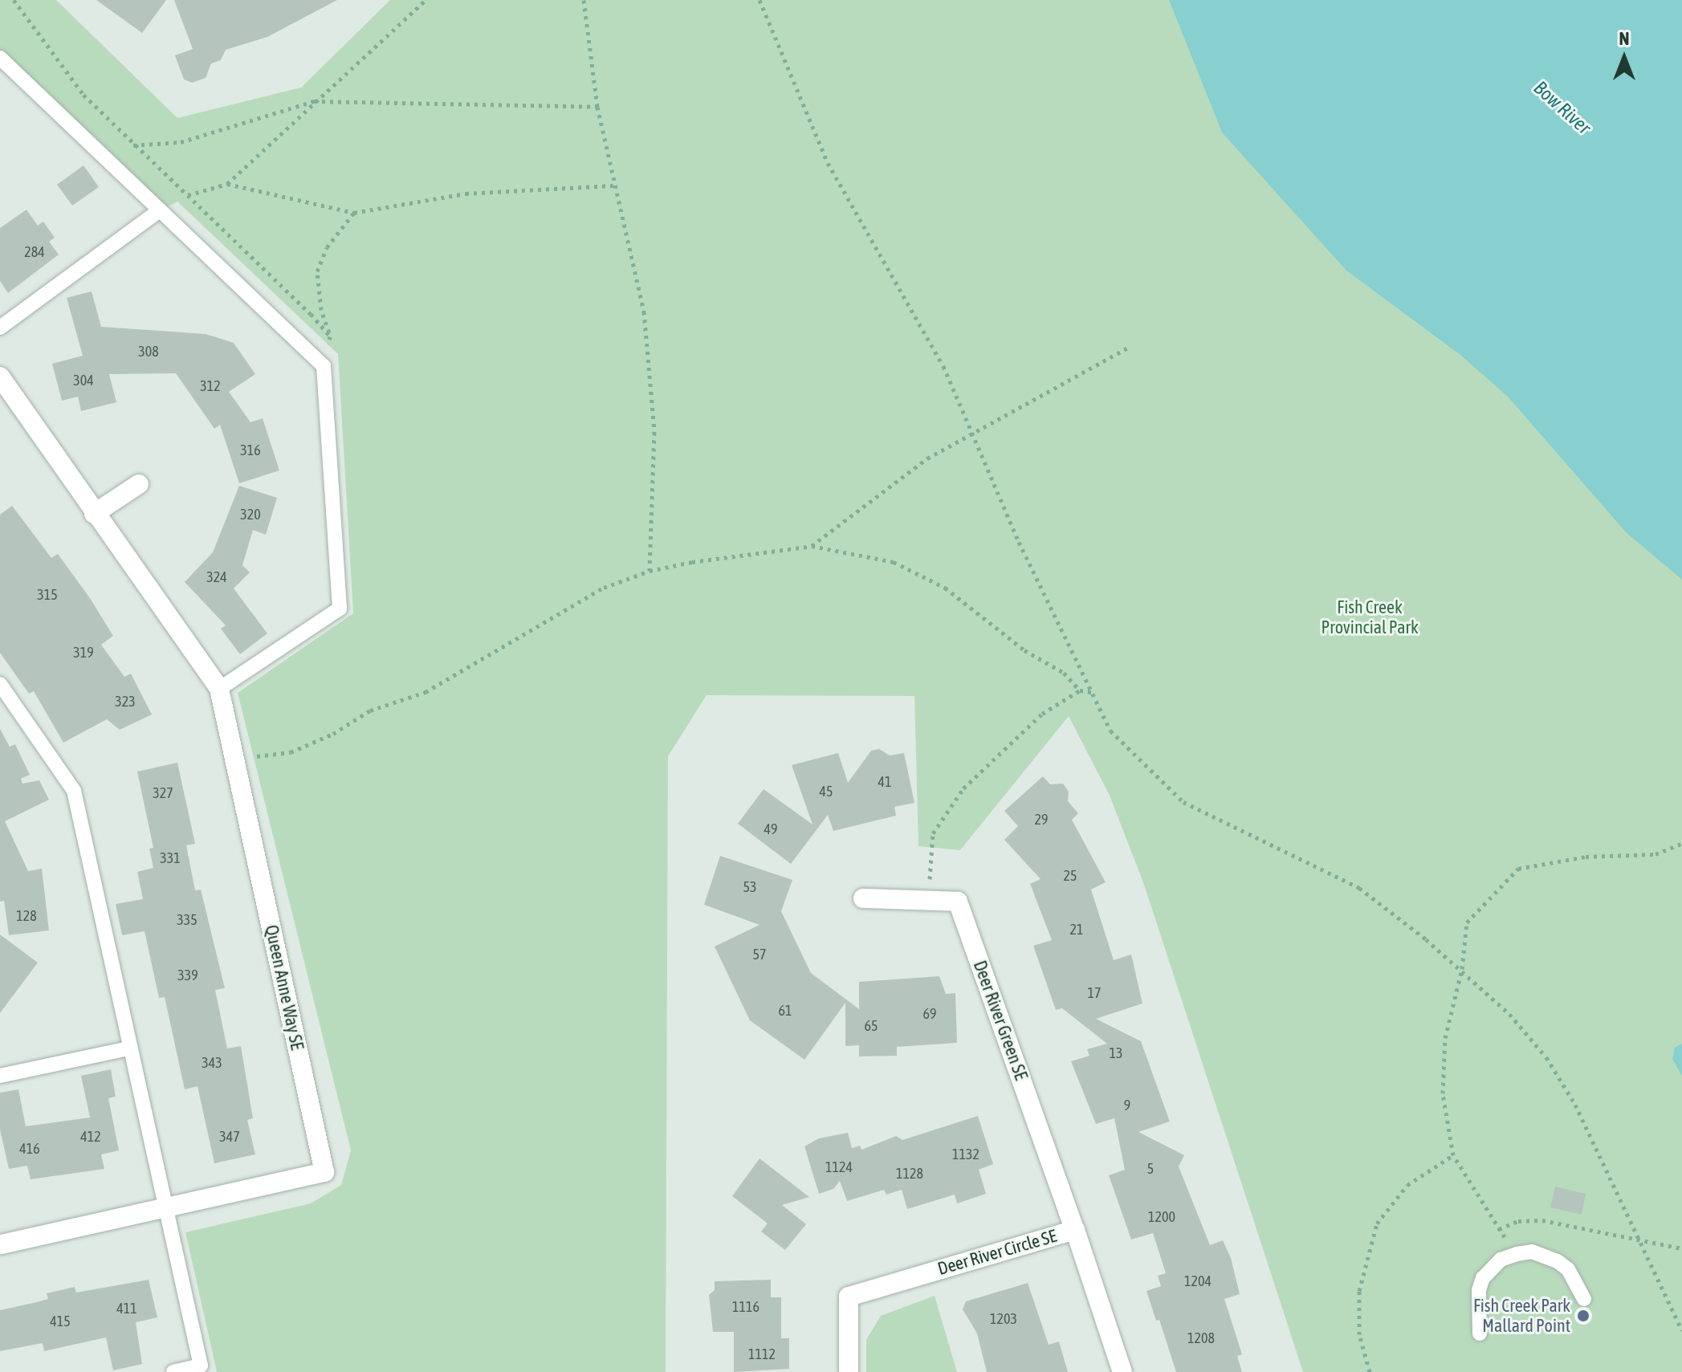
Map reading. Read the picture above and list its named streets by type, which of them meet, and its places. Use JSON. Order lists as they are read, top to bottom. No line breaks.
{"streets":{"street":["Queen Anne Way SE","Deer River Green SE","Deer River Circle SE"]},"crossings":[["Deer River Green SE","Deer River Circle SE"]],"water":["Bow River"],"parks":["Fish Creek Provincial Park"],"places":["Fish Creek Park Mallard Point"],"house_numbers":["284","308","304","312","316","320","324","315","319","323","41","45","327","29","49","331","25","53","128","335","21","57","339","17","61","69","65","13","343","9","412","347","416","1132","1124","5","1128","1200","1204","1116","411","1203","415","1208","1112"],"north":"top"}
